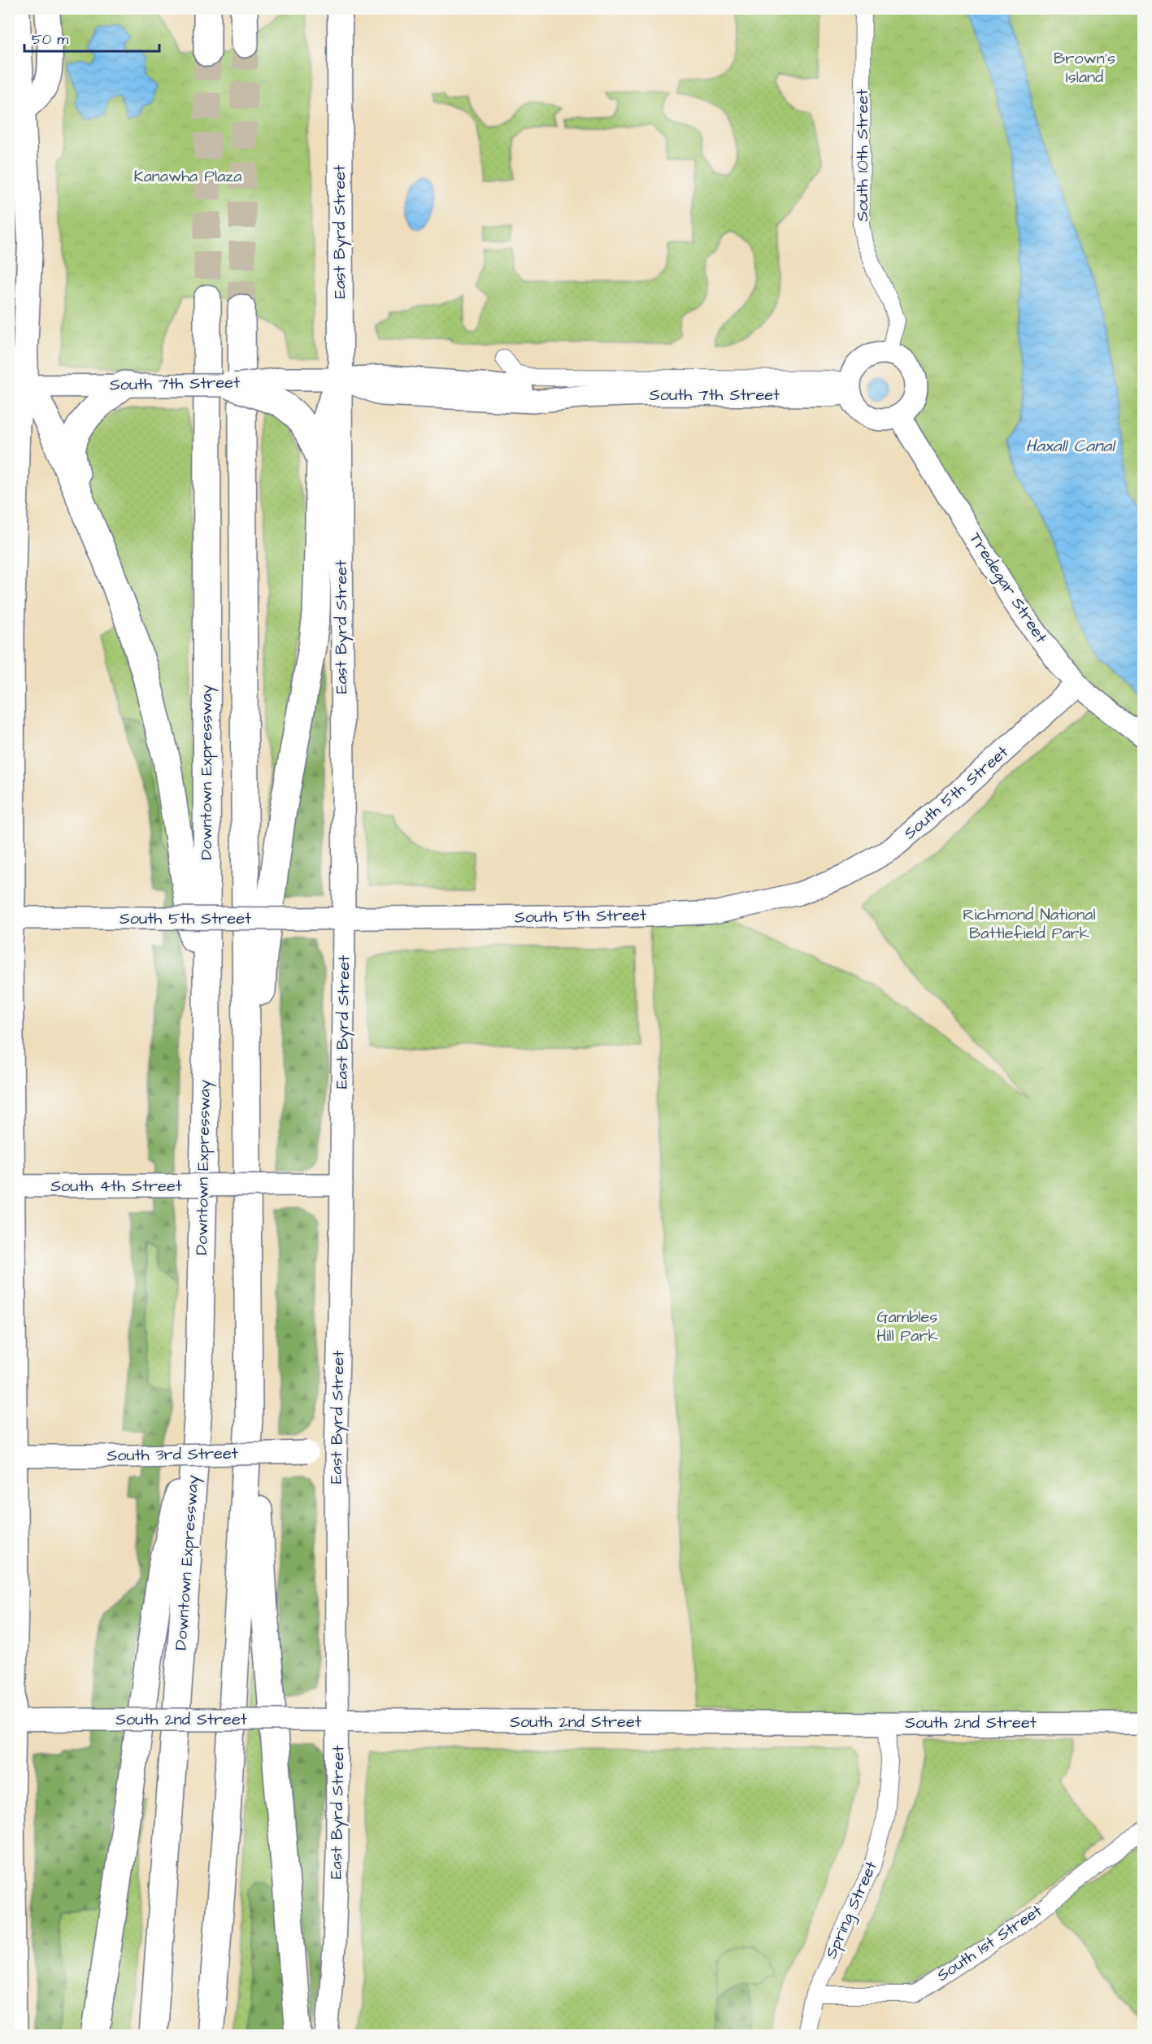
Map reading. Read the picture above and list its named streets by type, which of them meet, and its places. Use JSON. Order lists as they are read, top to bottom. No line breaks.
{"streets":{"highway":["Downtown Expressway"],"main road":["East Byrd Street","South 7th Street","Tredegar Street","South 5th Street","South 4th Street","South 3rd Street","South 2nd Street"],"street":["South 10th Street","Spring Street","South 1st Street"]},"crossings":[["South 10th Street","South 7th Street"],["South 10th Street","Tredegar Street"],["East Byrd Street","South 7th Street"],["East Byrd Street","South 5th Street"],["East Byrd Street","South 4th Street"],["East Byrd Street","South 3rd Street"],["East Byrd Street","South 2nd Street"],["South 7th Street","Tredegar Street"],["Tredegar Street","South 5th Street"],["South 2nd Street","Spring Street"],["Spring Street","South 1st Street"]],"water":["Haxall Canal"],"parks":["Brown's Island","Kanawha Plaza","Richmond National Battlefield Park","Gambles Hill Park"],"scale_bar":"50 m"}
